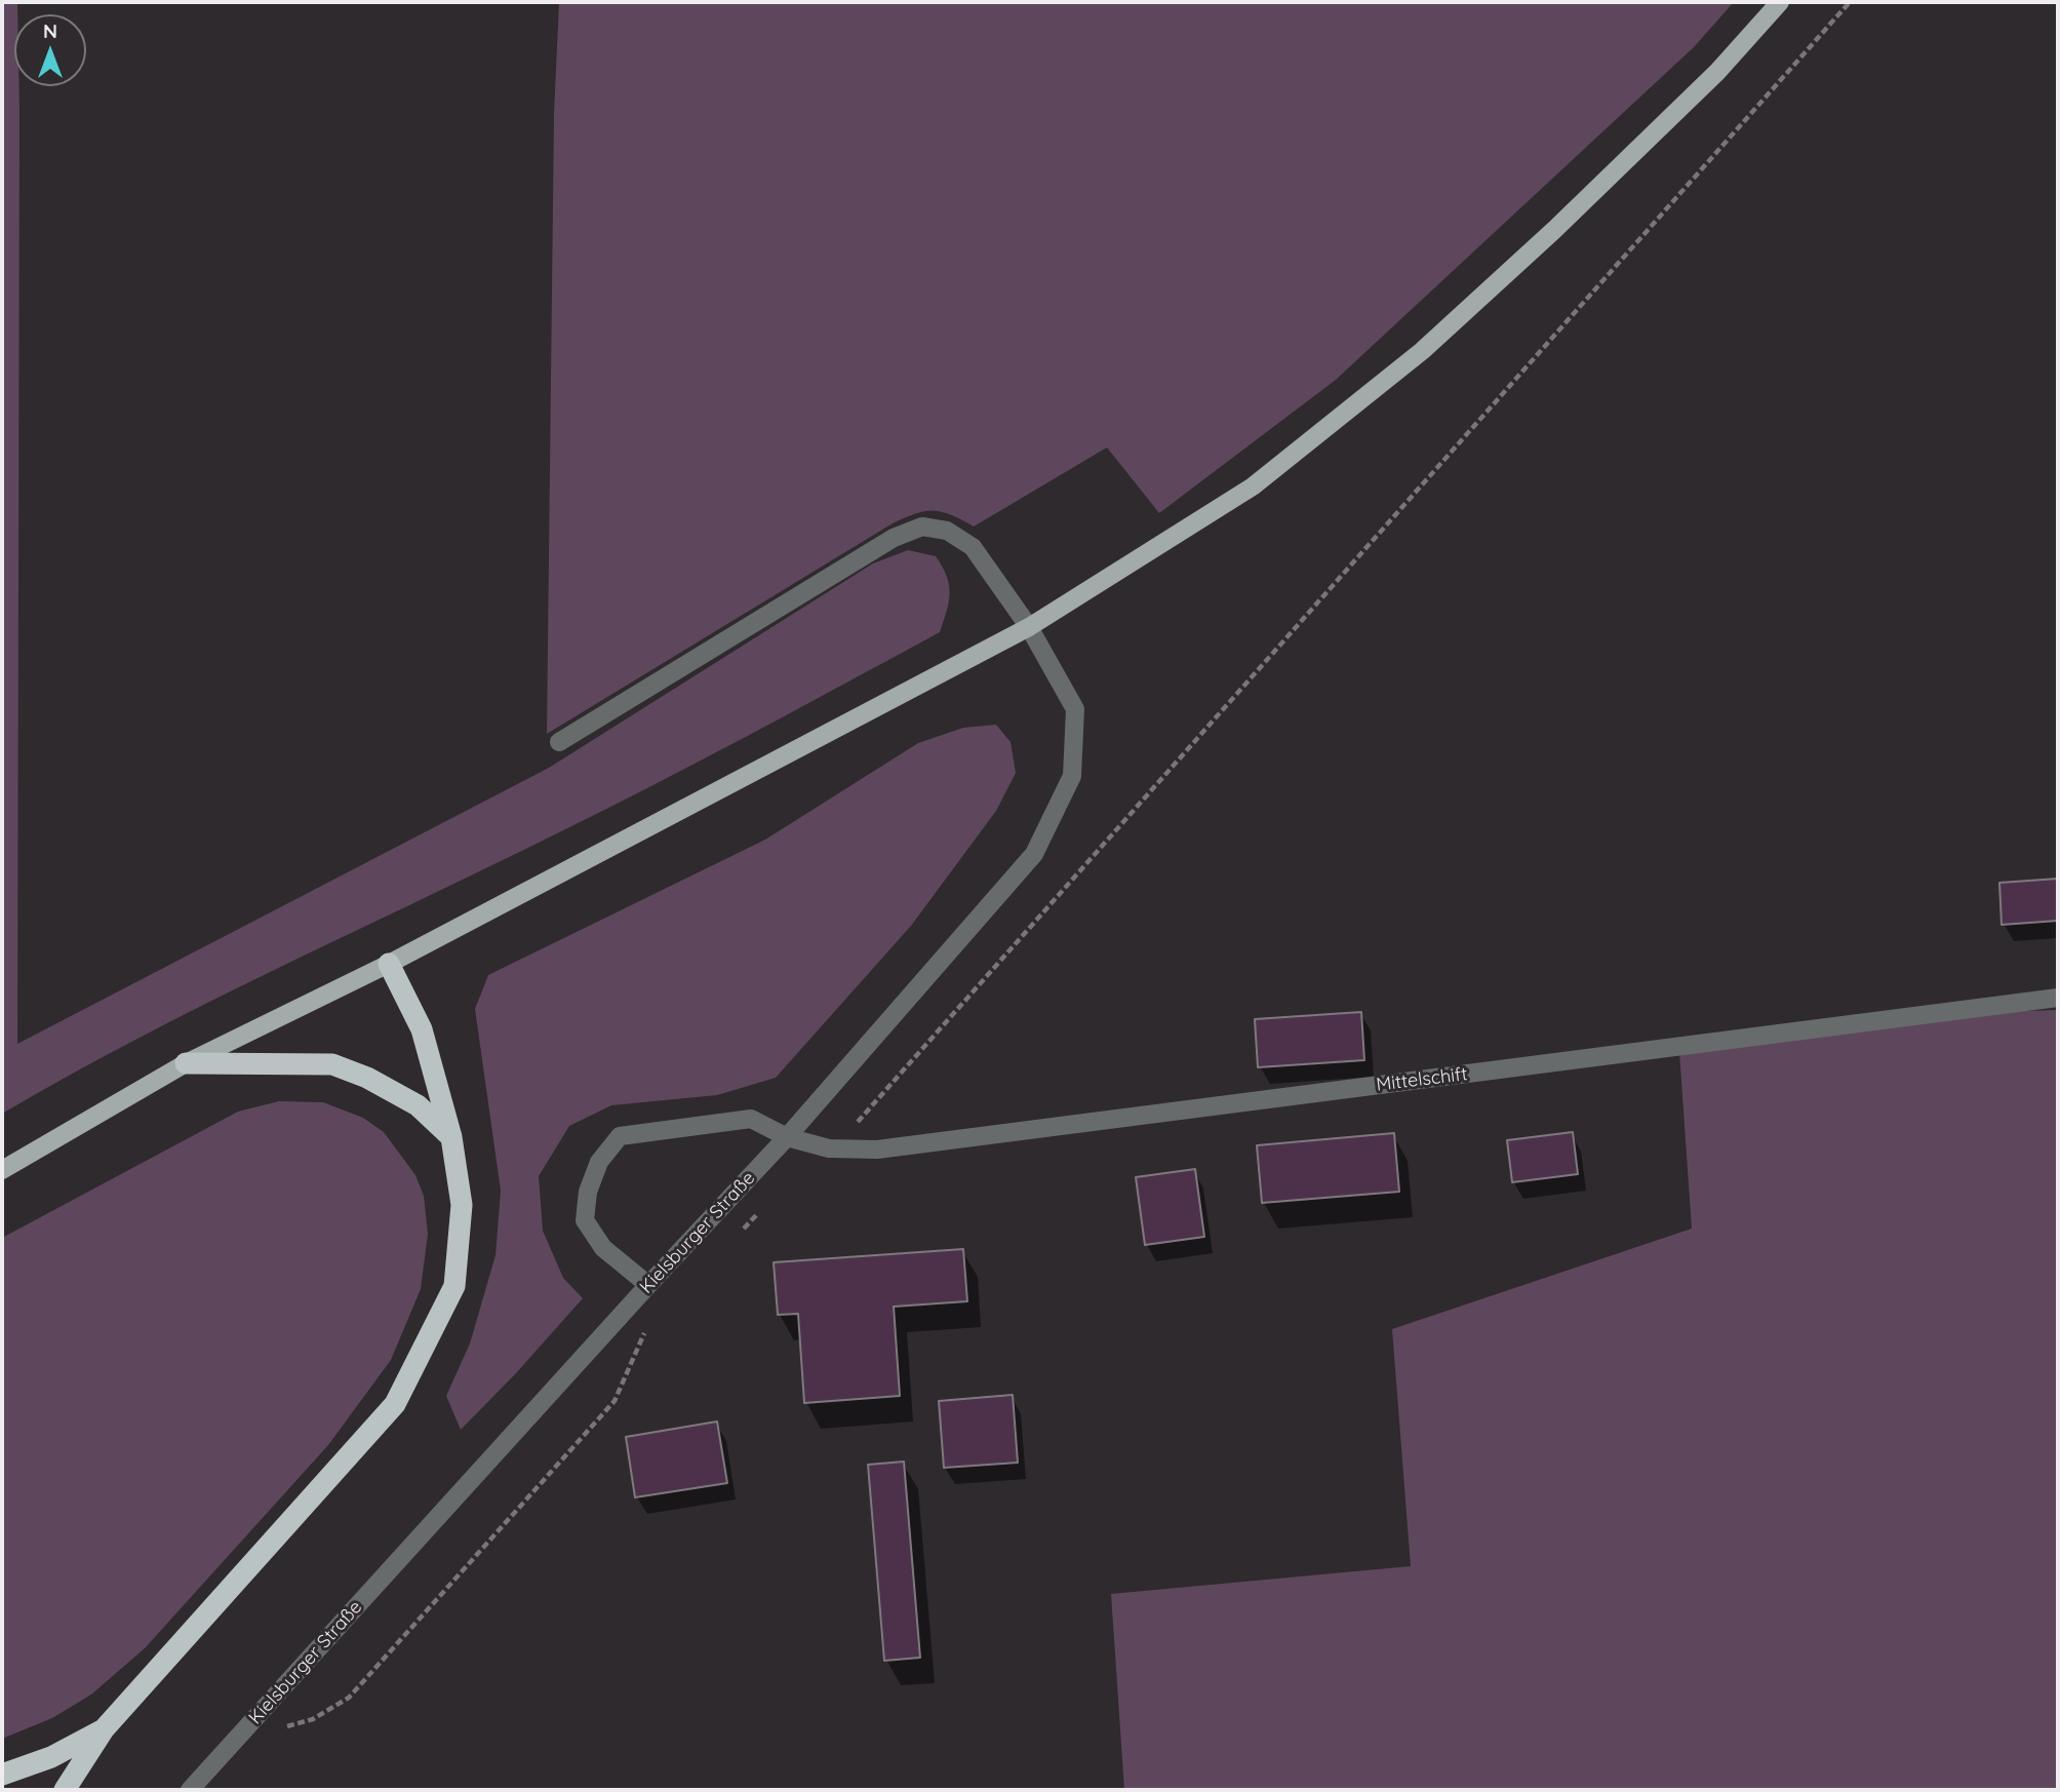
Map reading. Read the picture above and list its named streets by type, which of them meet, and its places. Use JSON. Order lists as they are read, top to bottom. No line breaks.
{"streets":{"street":["Mittelschift","Kielsburger Straße"]},"crossings":[["Mittelschift","Kielsburger Straße"]],"north":"top"}
